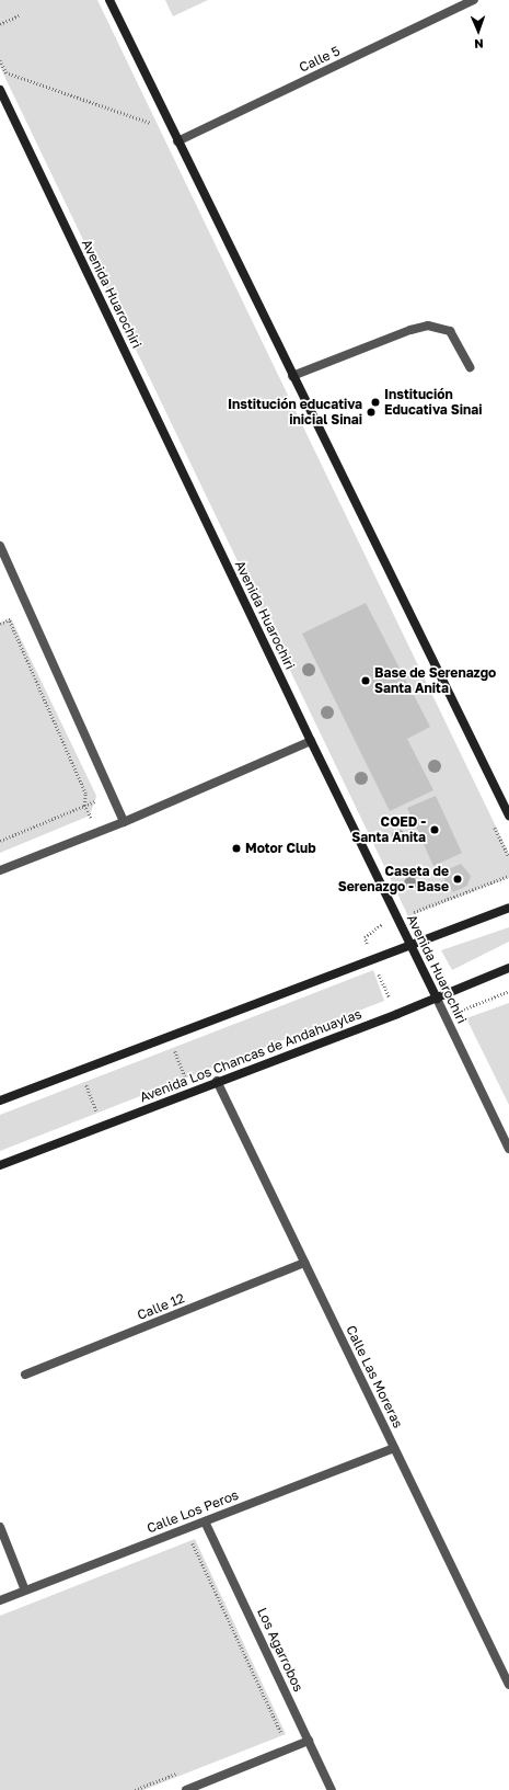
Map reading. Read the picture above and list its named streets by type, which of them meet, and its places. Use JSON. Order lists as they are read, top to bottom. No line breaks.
{"streets":{"main road":["Avenida Huarochiri","Avenida Los Chancas de Andahuaylas"],"street":["Calle 5","Calle 12","Calle Las Moreras","Calle Los Peros","Los Agarrobos"]},"crossings":[["Avenida Huarochiri","Avenida Los Chancas de Andahuaylas"],["Avenida Los Chancas de Andahuaylas","Calle Las Moreras"],["Calle 12","Calle Las Moreras"],["Calle Las Moreras","Calle Los Peros"],["Calle Los Peros","Los Agarrobos"]],"places":["Institución Educativa Sinai","Institución educativa inicial Sinai","Base de Serenazgo Santa Anita","COED - Santa Anita","Motor Club","Caseta de Serenazgo - Base"],"north":"bottom"}
